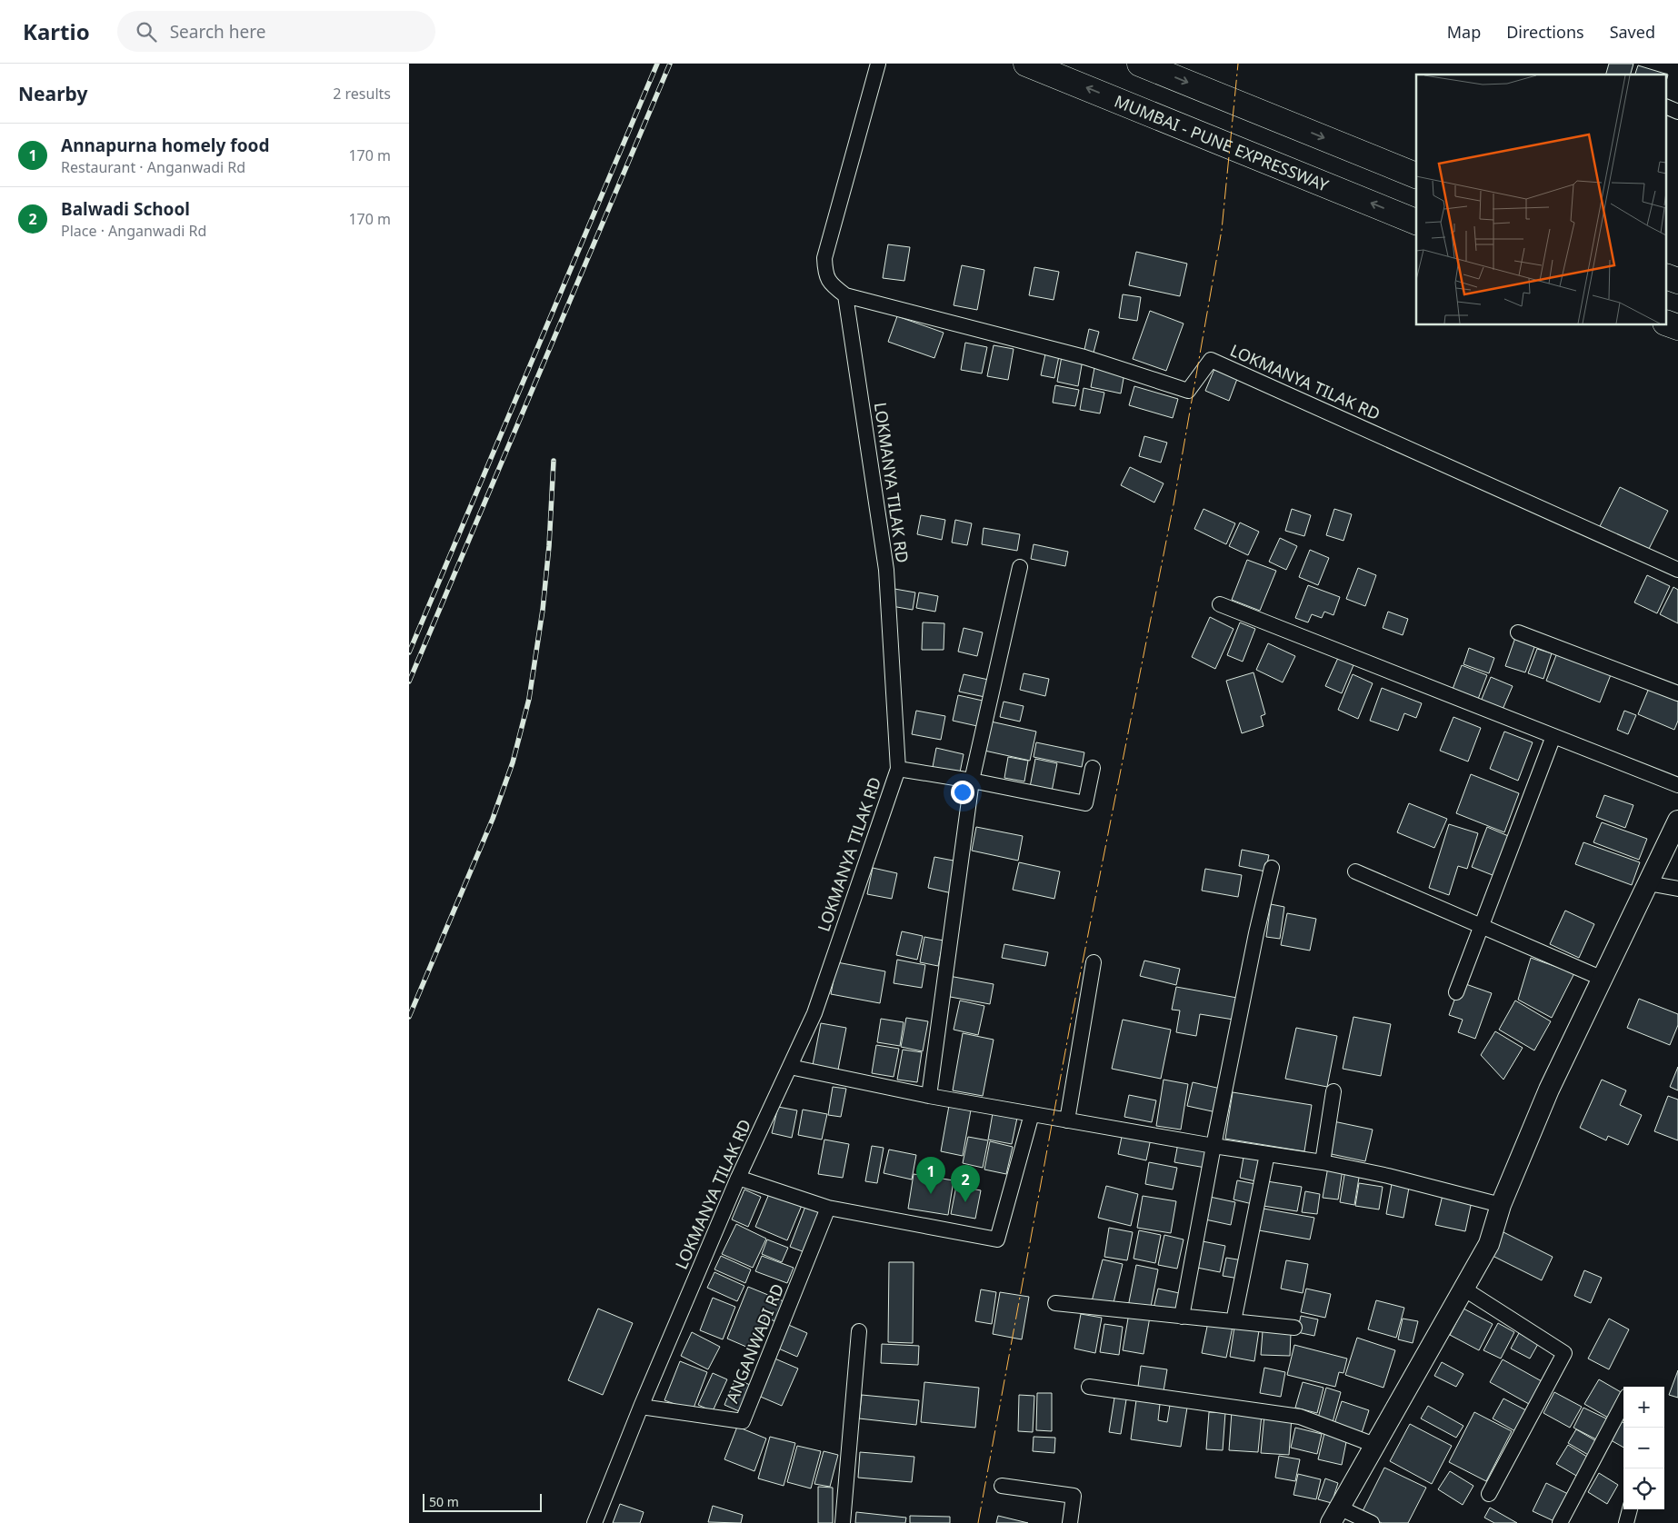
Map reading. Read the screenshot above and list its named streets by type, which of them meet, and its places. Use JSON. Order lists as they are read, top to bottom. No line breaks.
{"streets":{"highway":["MUMBAI - PUNE EXPRESSWAY"],"street":["LOKMANYA TILAK RD","ANGANWADI RD"]},"crossings":[["LOKMANYA TILAK RD","ANGANWADI RD"]],"scale_bar":"50 m","page":{"header":"Kartio","search":"Search here","nav":["Map","Directions","Saved"],"heading":["Nearby","2 results"],"list":[{"mark":"1","name":"Annapurna homely food","note":"Restaurant · Anganwadi Rd","value":"170 m"},{"mark":"2","name":"Balwadi School","note":"Place · Anganwadi Rd","value":"170 m"}],"pins":["1","2"],"map_buttons":["+","−"],"scale":"50 m"}}
